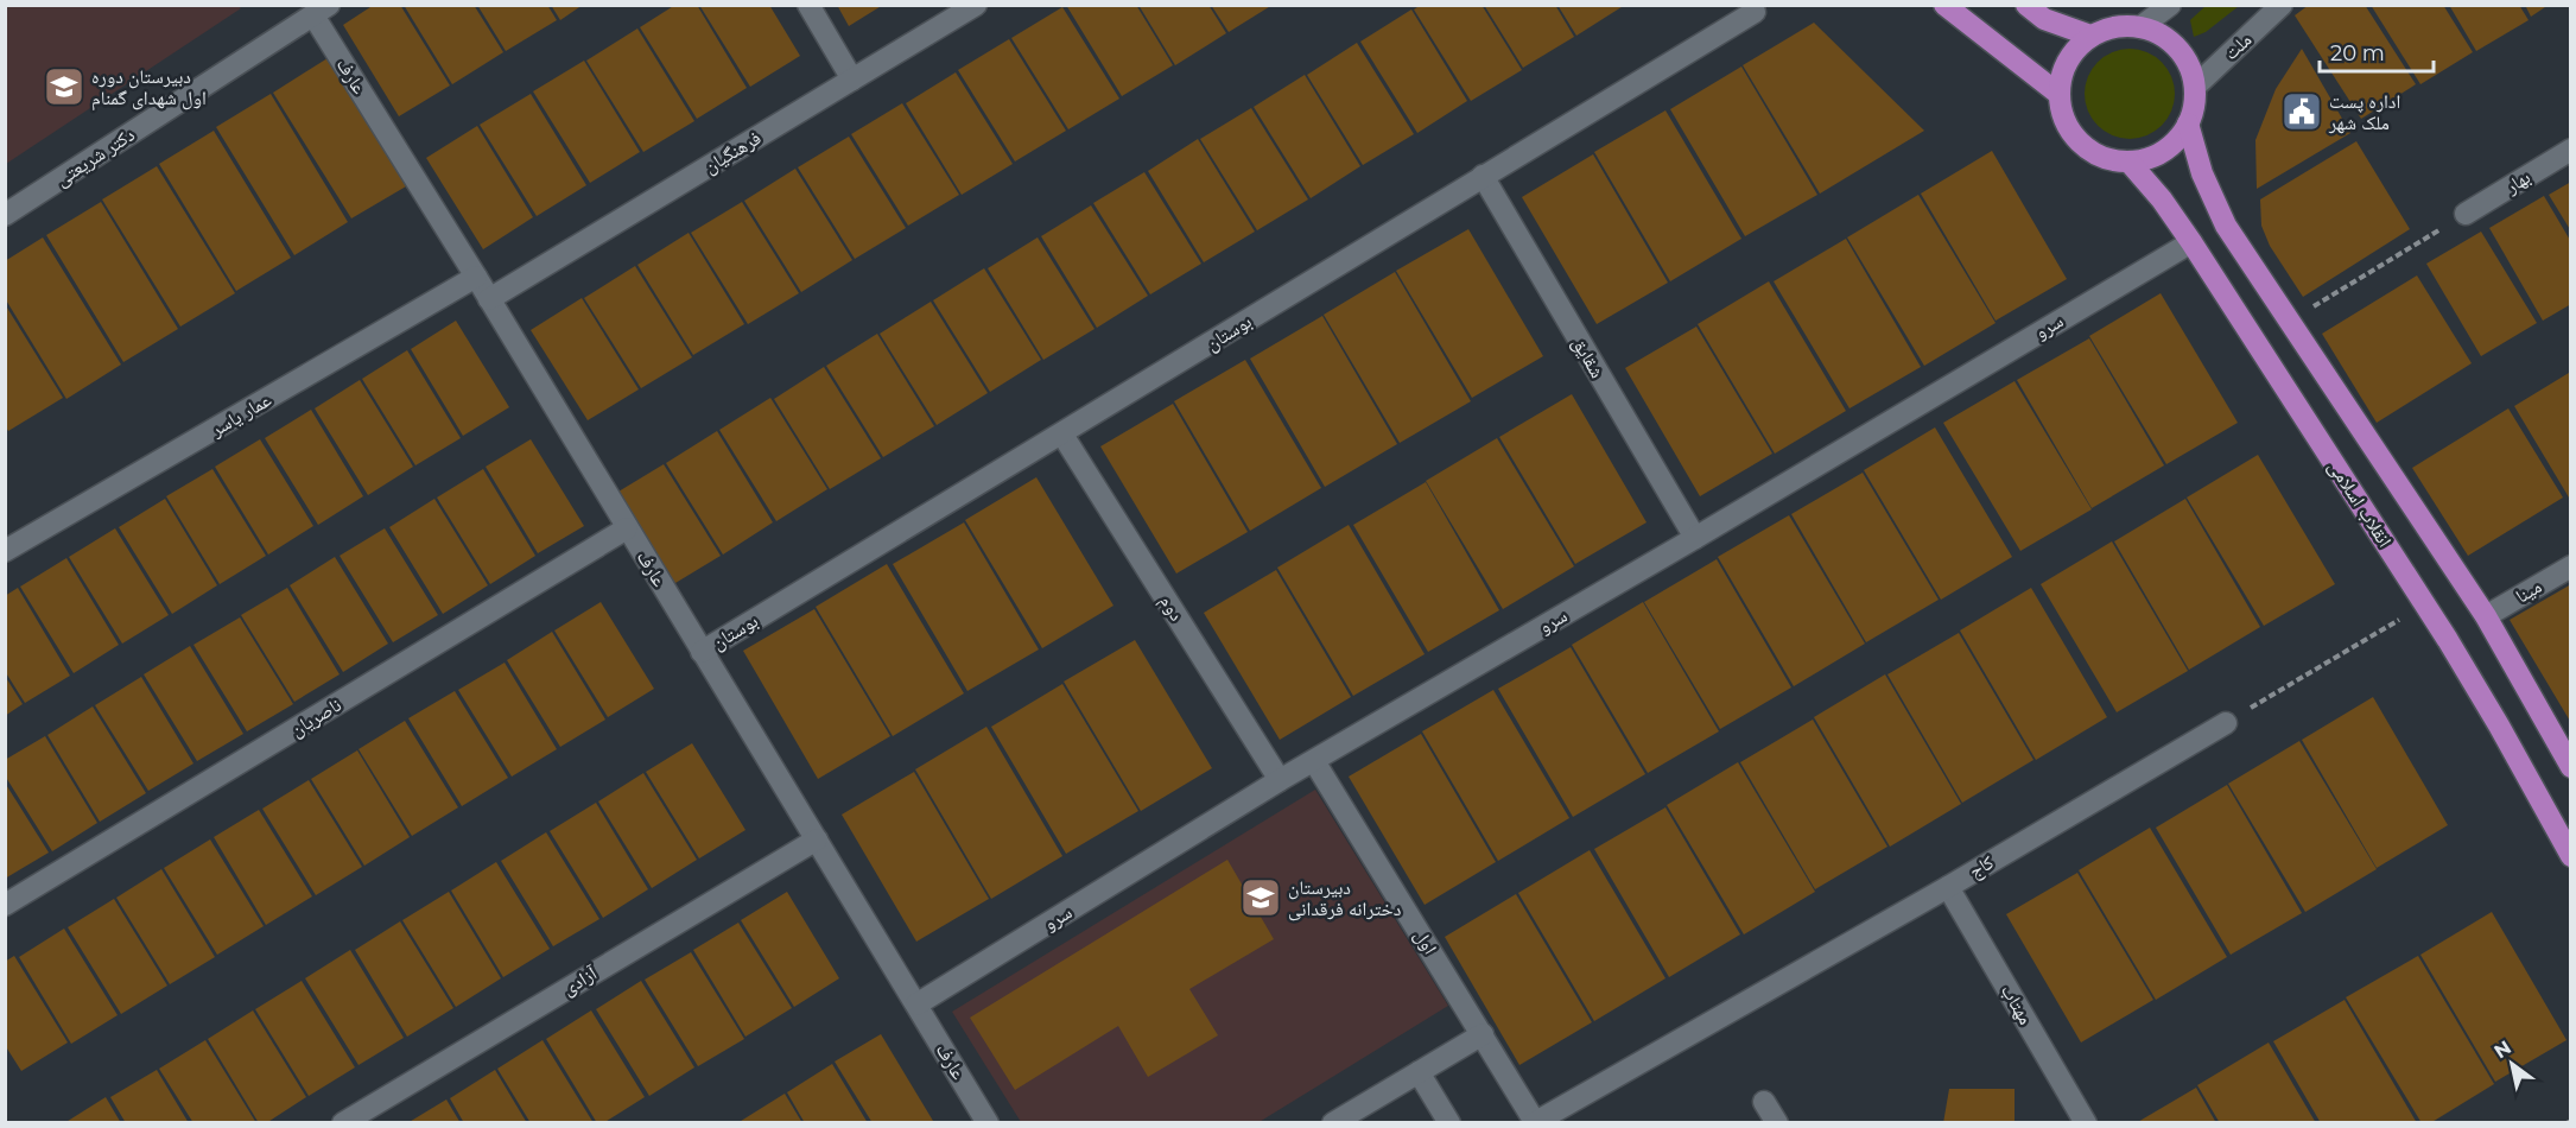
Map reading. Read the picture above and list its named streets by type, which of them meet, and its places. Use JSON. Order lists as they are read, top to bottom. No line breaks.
{"streets":{"main road":["انقلاب اسلامی"],"street":["ملت","عارف","فرهنگیان","دکتر شریعتی","بهار","سرو","بوستان","شقایق","عمار یاسر","مینا","دوم","ناصریان","کاج","اول","آزادی","مهتاب"]},"crossings":[["ملت","انقلاب اسلامی"],["عارف","فرهنگیان"],["عارف","دکتر شریعتی"],["عارف","سرو"],["عارف","بوستان"],["عارف","عمار یاسر"],["عارف","ناصریان"],["عارف","آزادی"],["سرو","شقایق"],["سرو","انقلاب اسلامی"],["سرو","دوم"],["سرو","اول"],["بوستان","شقایق"],["بوستان","دوم"],["کاج","اول"],["کاج","مهتاب"]],"places":{"school or university":["دبیرستان دوره اول شهدای گمنام","دبیرستان دخترانه فرقدانی"],"public building":["اداره پست ملک شهر"]},"scale_bar":"20 m","north":"top left"}
